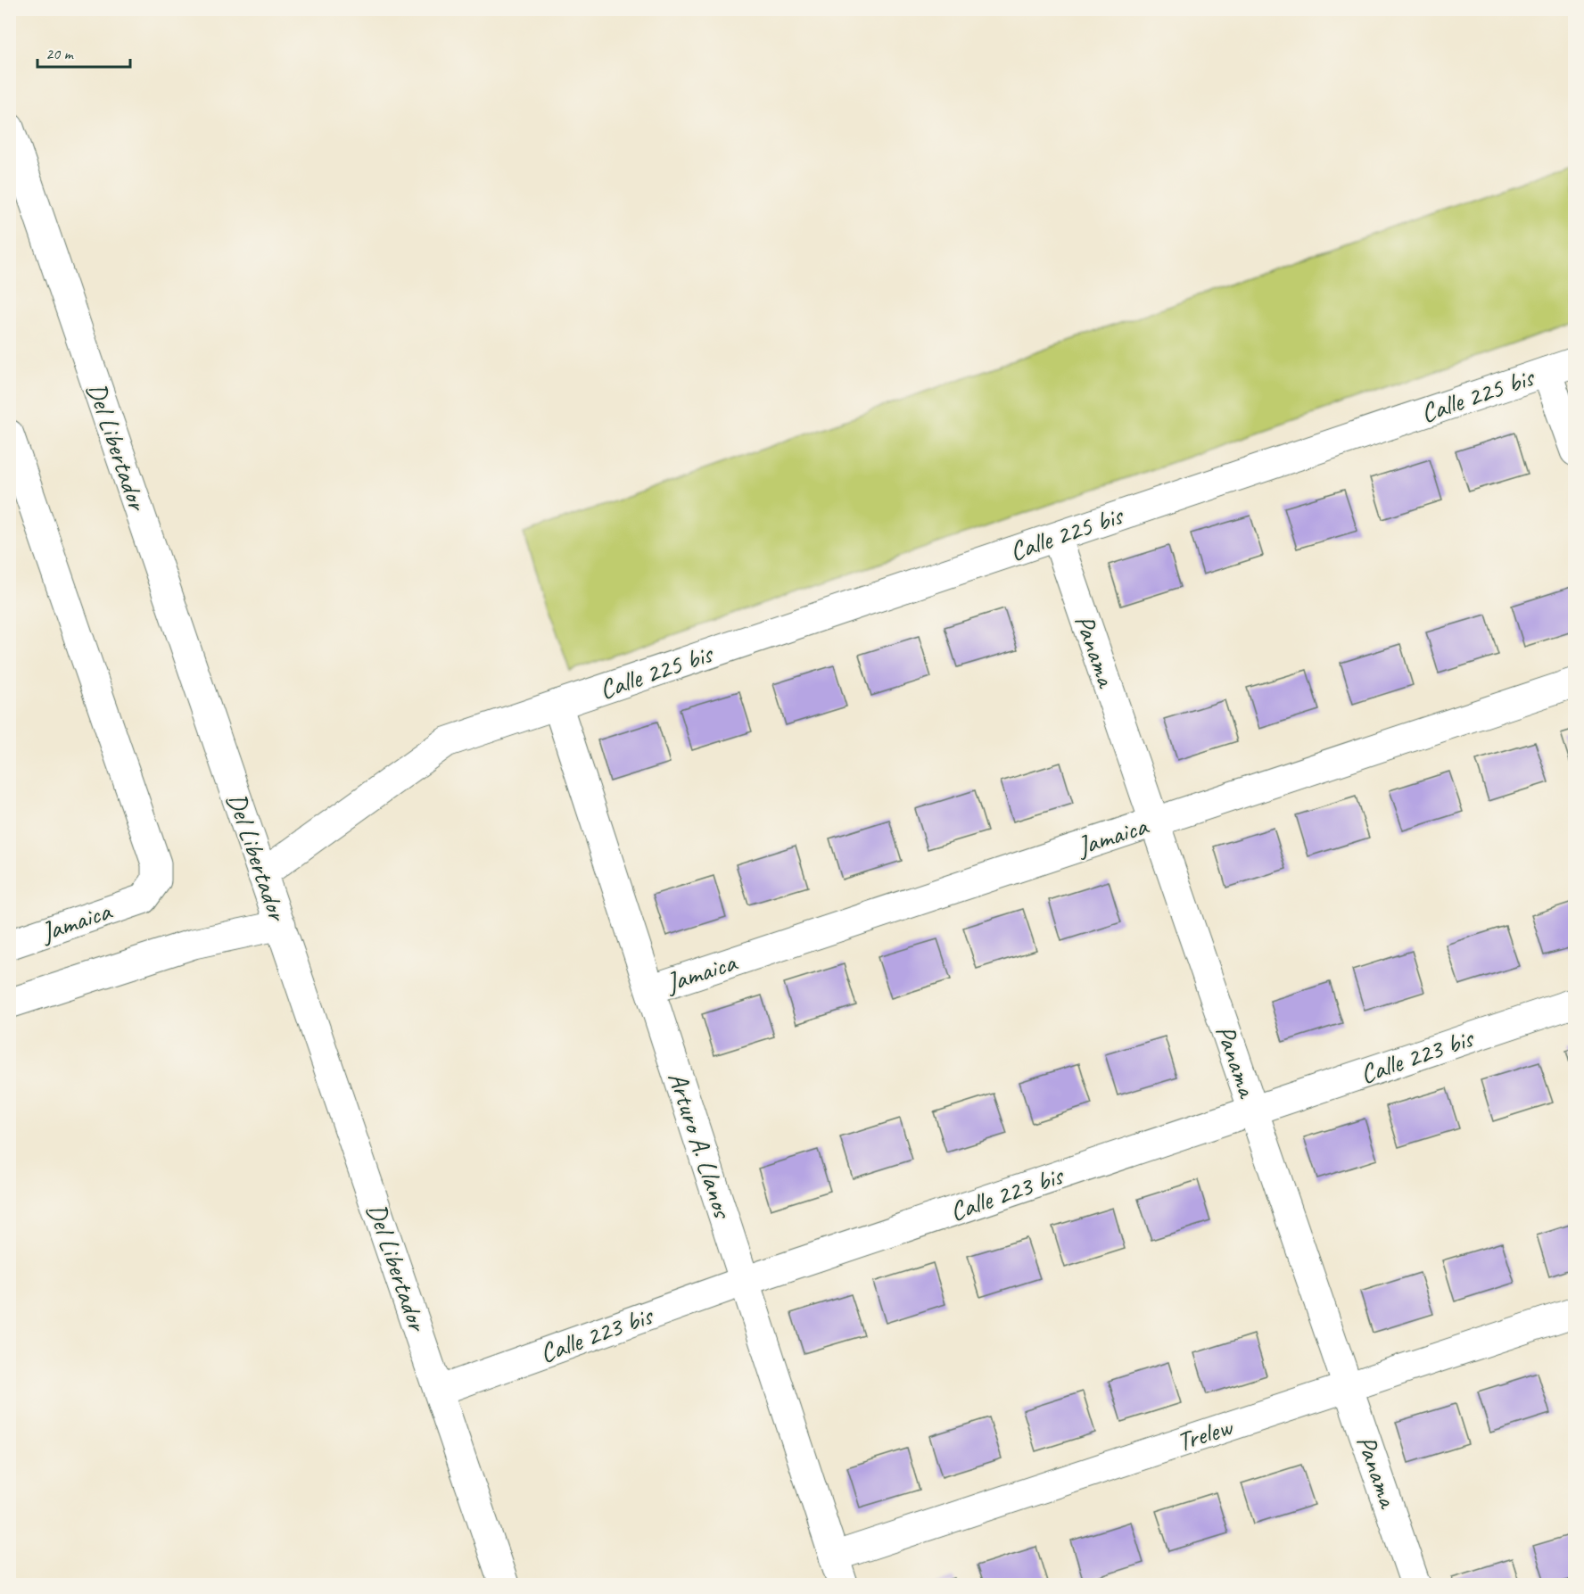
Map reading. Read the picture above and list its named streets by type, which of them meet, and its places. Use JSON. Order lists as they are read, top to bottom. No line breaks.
{"streets":{"street":["Calle 225 bis","Del Libertador","Panama","Jamaica","Calle 223 bis","Arturo A. Llanos","Trelew"]},"crossings":[["Calle 225 bis","Del Libertador"],["Calle 225 bis","Panama"],["Calle 225 bis","Arturo A. Llanos"],["Del Libertador","Calle 223 bis"],["Panama","Jamaica"],["Panama","Calle 223 bis"],["Panama","Trelew"],["Jamaica","Arturo A. Llanos"],["Calle 223 bis","Arturo A. Llanos"],["Arturo A. Llanos","Trelew"]],"scale_bar":"20 m"}
